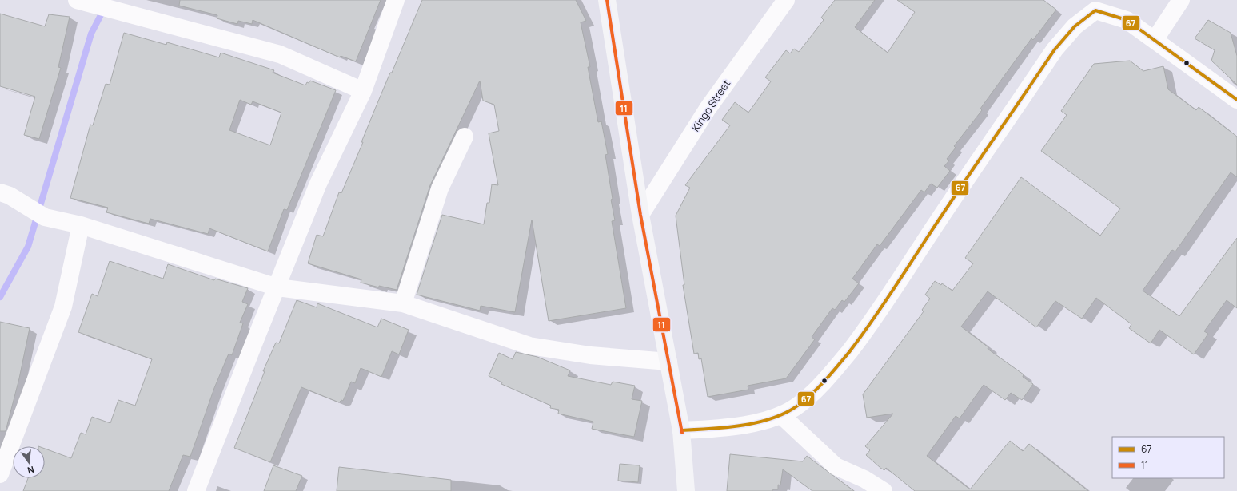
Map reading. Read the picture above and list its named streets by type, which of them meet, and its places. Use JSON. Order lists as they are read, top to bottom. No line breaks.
{"streets":{"street":["Kingo Street"]},"lines":["transit line 11","transit line 67"],"legend":["67","11"],"north":"bottom"}
